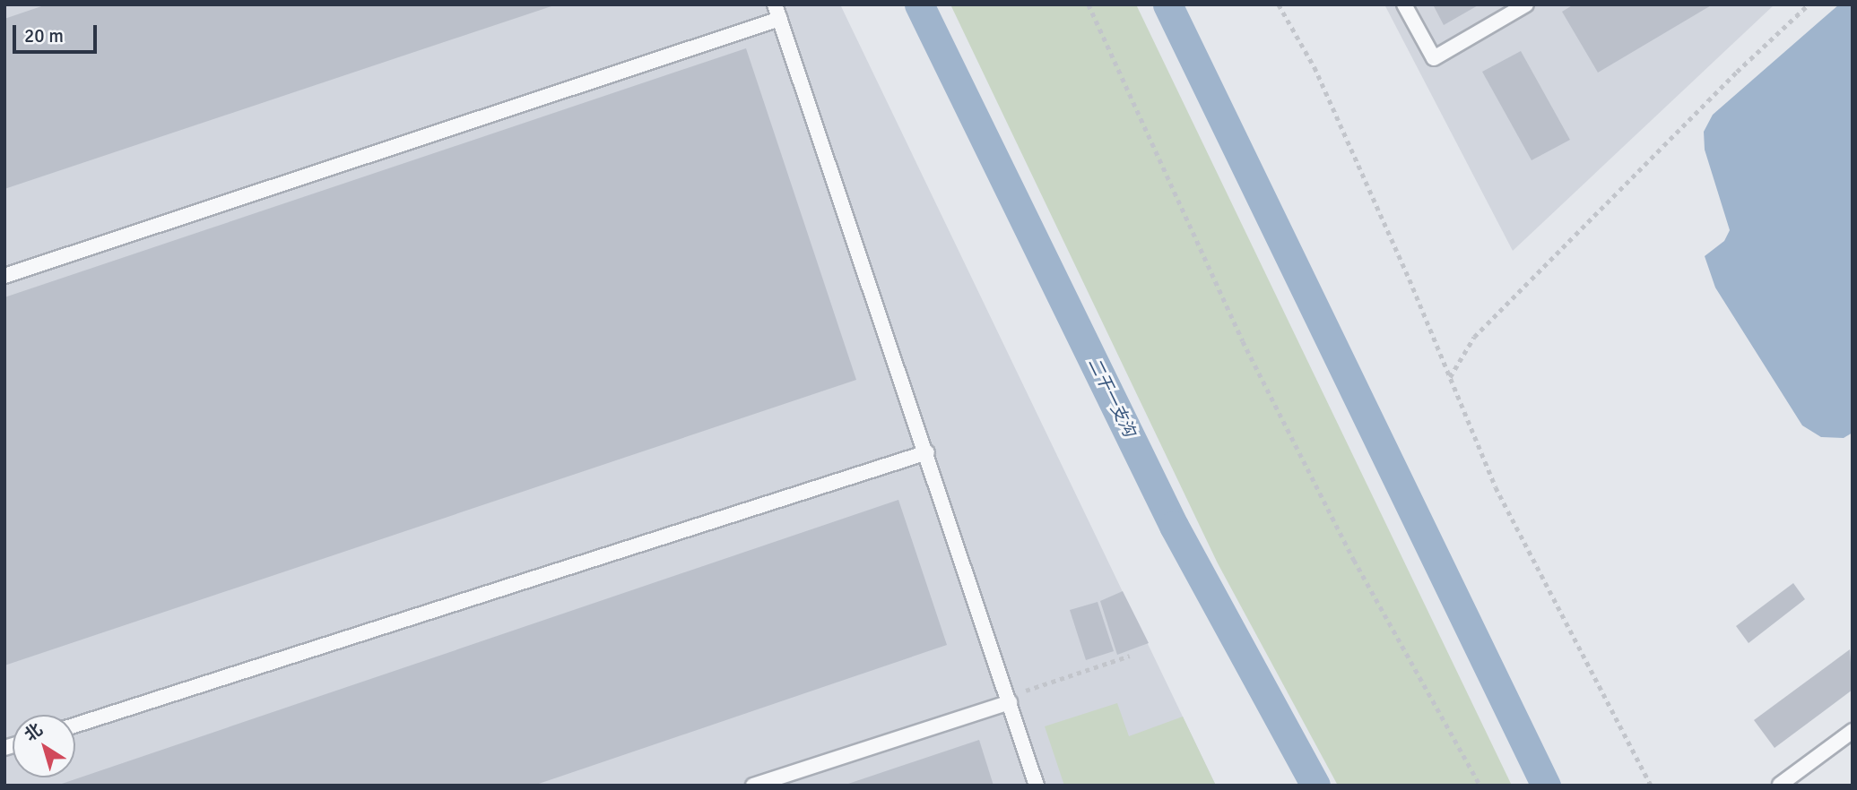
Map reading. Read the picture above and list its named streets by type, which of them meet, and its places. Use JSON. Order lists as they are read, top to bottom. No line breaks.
{"water":["二干一支沟"],"scale_bar":"20 m","north":"top left"}
